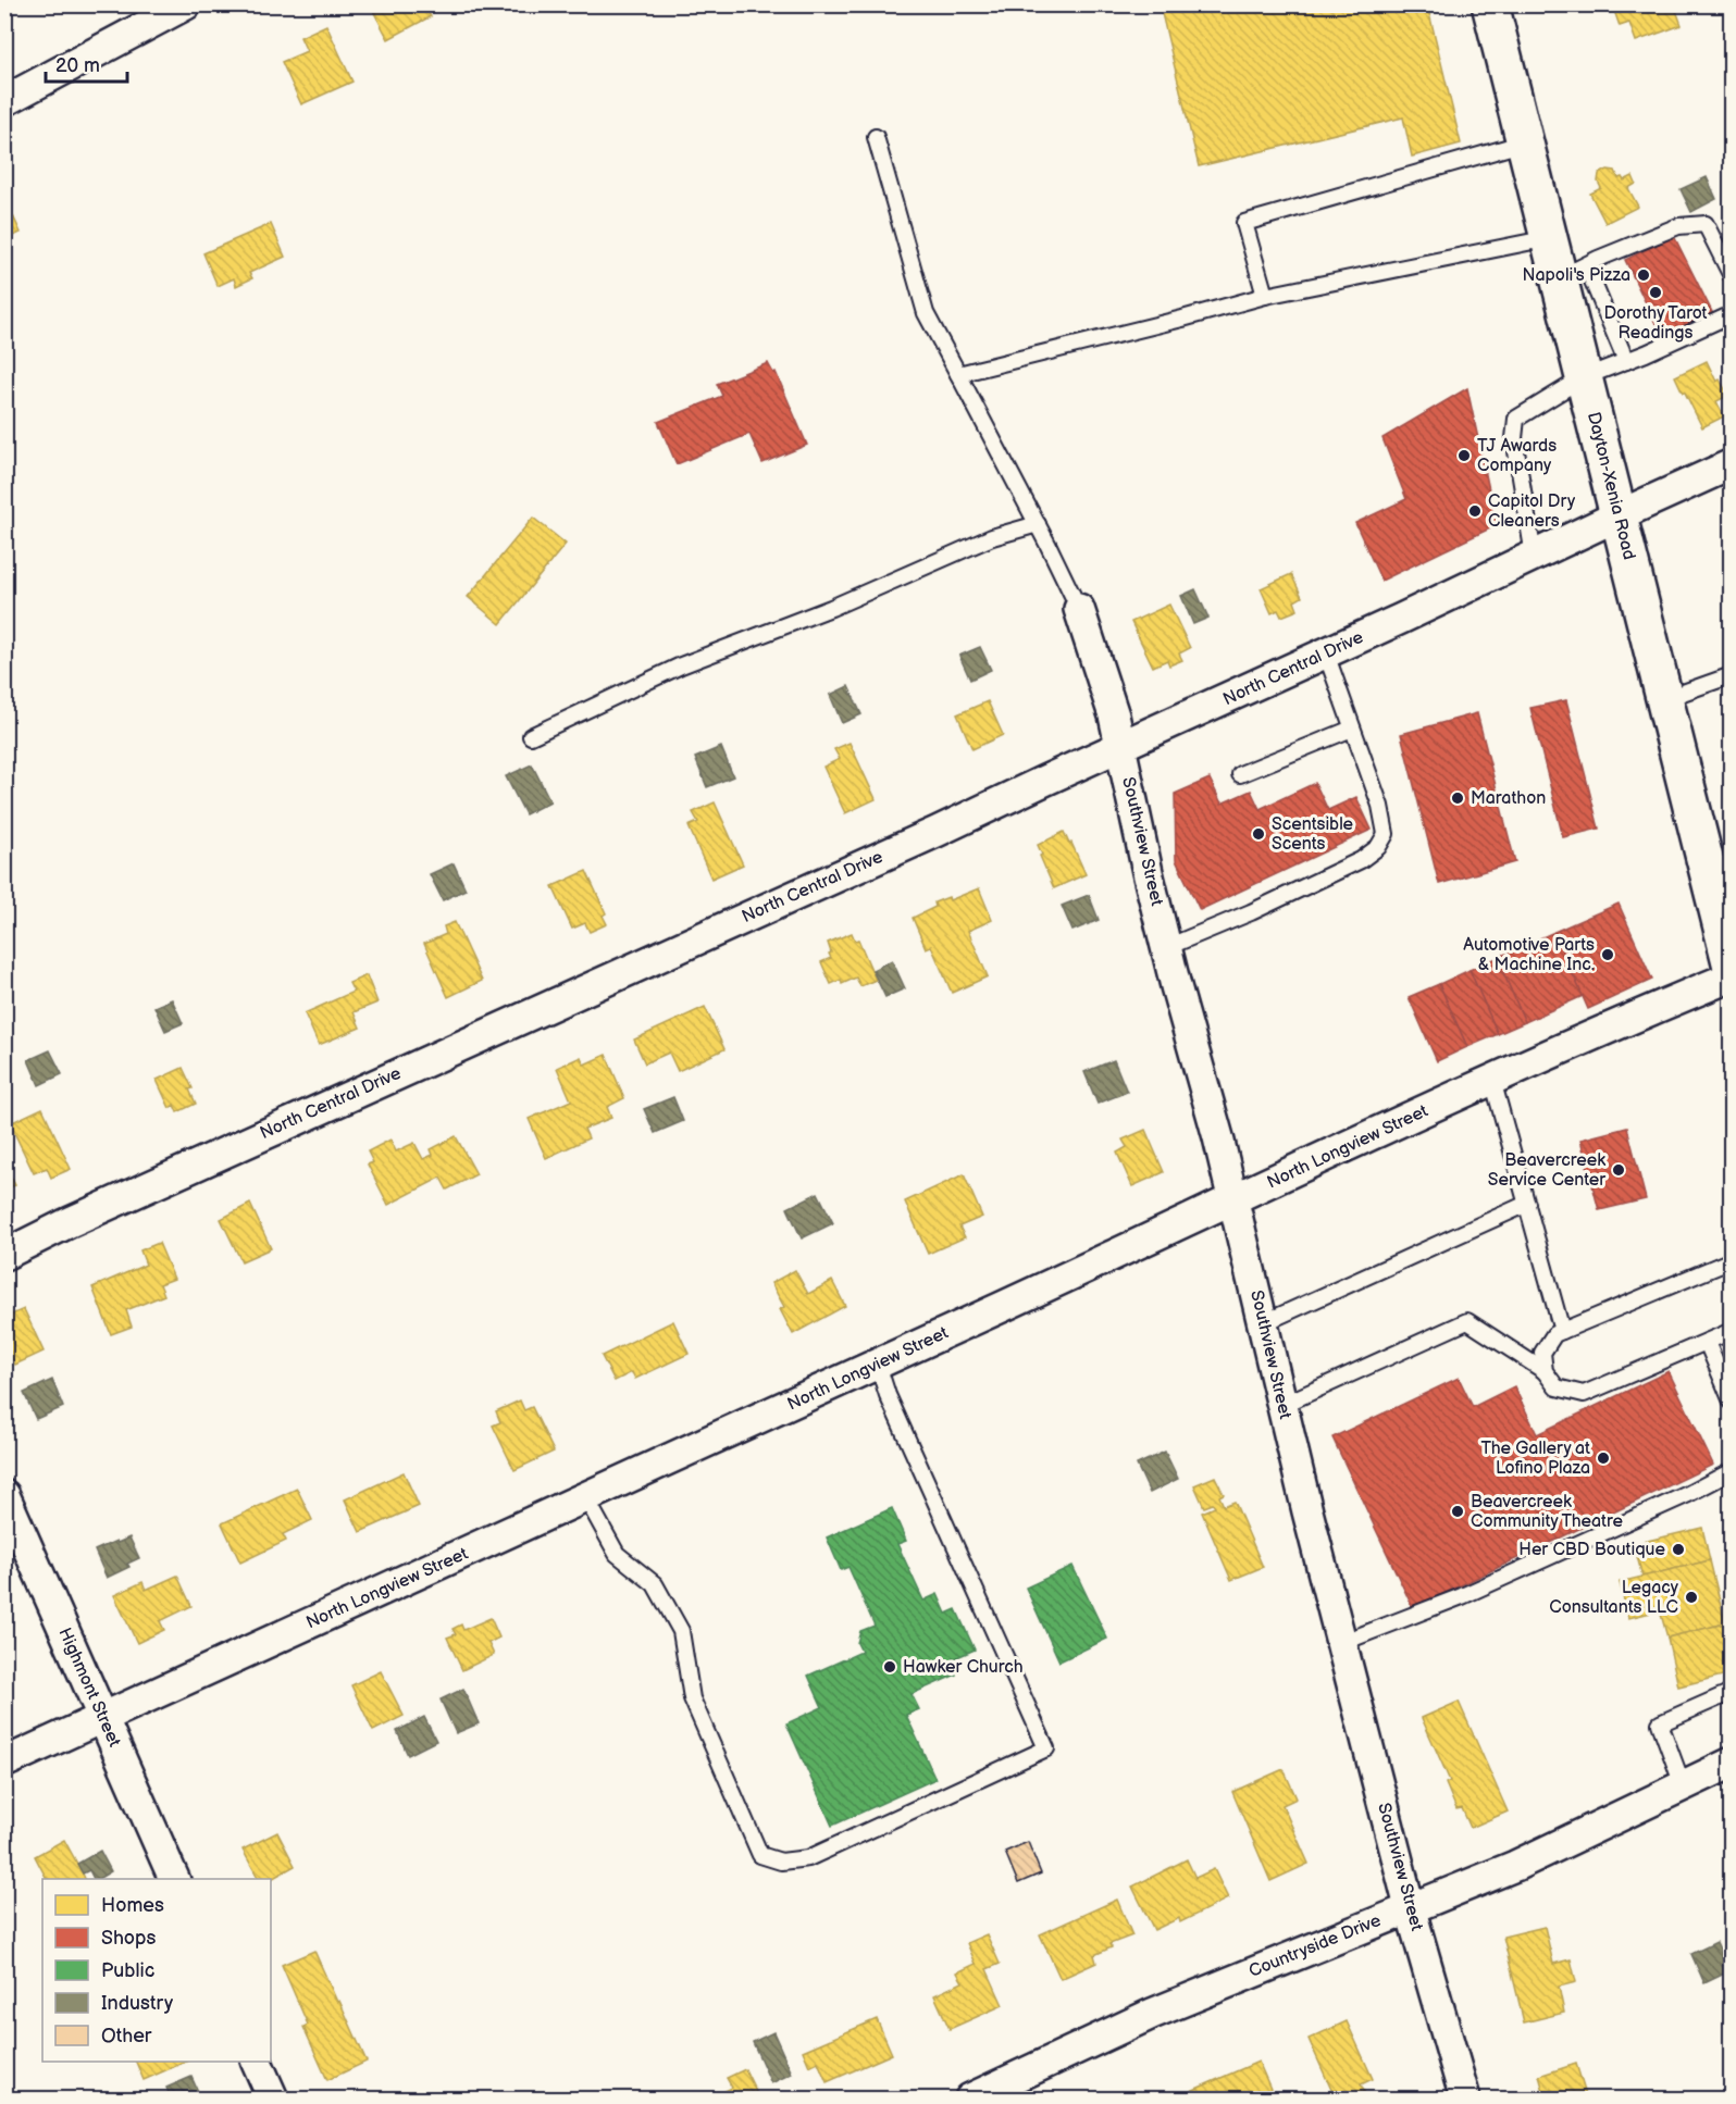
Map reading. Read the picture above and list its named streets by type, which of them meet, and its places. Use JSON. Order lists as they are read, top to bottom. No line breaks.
{"streets":{"main road":["Dayton-Xenia Road"],"street":["North Central Drive","Southview Street","North Longview Street","Highmont Street","Countryside Drive"]},"crossings":[["Dayton-Xenia Road","North Central Drive"],["North Central Drive","Southview Street"],["Southview Street","North Longview Street"],["Southview Street","Countryside Drive"],["North Longview Street","Highmont Street"]],"places":["Napoli's Pizza","Dorothy Tarot Readings","TJ Awards Company","Capitol Dry Cleaners","Marathon","Scentsible Scents","Automotive Parts & Machine Inc.","Beavercreek Service Center","The Gallery at Lofino Plaza","Beavercreek Community Theatre","Her CBD Boutique","Legacy Consultants LLC","Hawker Church"],"legend":["Homes","Shops","Public","Industry","Other"],"scale_bar":"20 m"}
